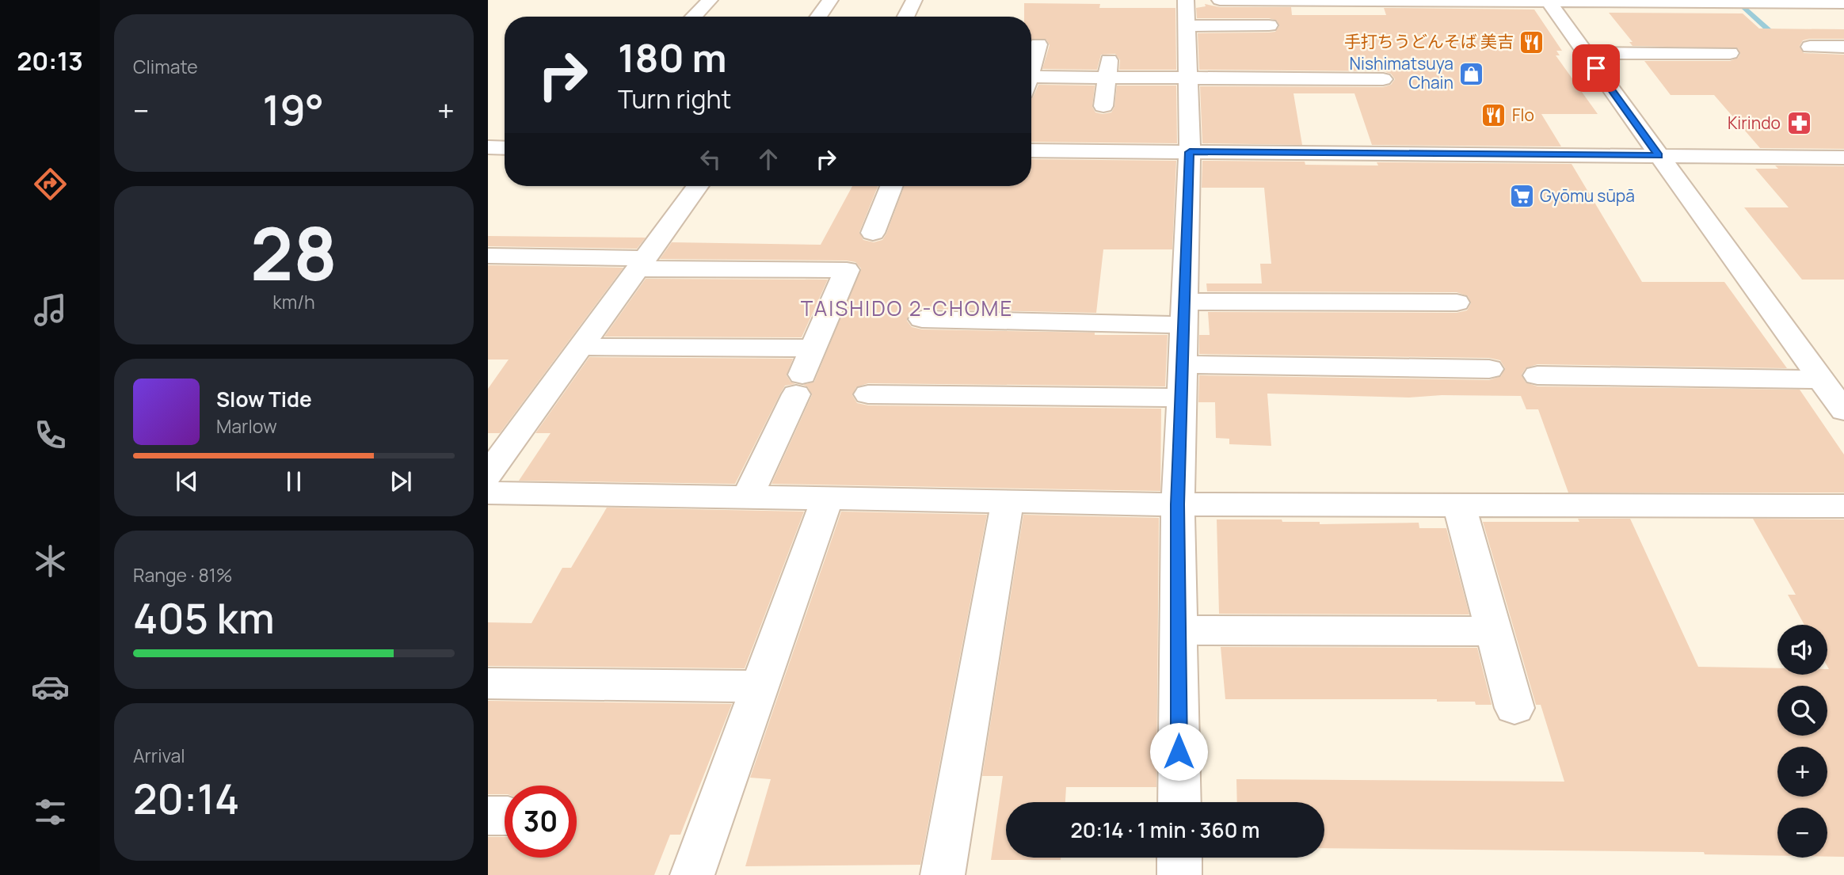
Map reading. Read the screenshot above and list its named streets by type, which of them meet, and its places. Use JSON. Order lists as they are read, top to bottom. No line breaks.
{"districts":["TAISHIDO 2-CHOME"],"places":{"restaurant":["手打ちうどんそば 美吉","Flo"],"shop":["Nishimatsuya Chain"],"pharmacy":["Kirindo"],"supermarket":["Gyōmu sūpā"]},"page":{"tabs":"20:13","tile":["Climate",["28","km/h"],["Range · 81%","405 km"],["Arrival","20:14"]],"turn":["180 m","Turn right"],"heat":["−","19°","+"],"song":["Slow Tide","Marlow"],"map_buttons":["+","−"],"limit":"30","trip":"20:14 · 1 min · 360 m"}}
